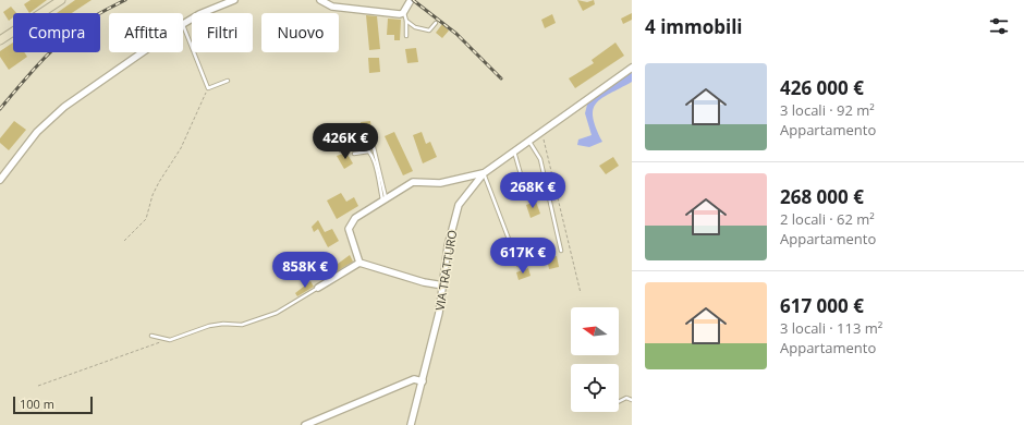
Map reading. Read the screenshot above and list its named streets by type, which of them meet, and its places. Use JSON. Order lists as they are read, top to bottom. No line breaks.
{"streets":{"street":["VIA TRATTURO"]},"scale_bar":"100 m","north":"left","page":{"heading":"4 immobili","chip":["Compra","Affitta","Filtri","Nuovo"],"list":[{"name":"426 000 €","note":"3 locali · 92 m² · Appartamento"},{"name":"268 000 €","note":"2 locali · 62 m² · Appartamento"},{"name":"617 000 €","note":"3 locali · 113 m² · Appartamento"}],"price":["426K €","268K €","617K €","858K €"],"scale":"100 m"}}
